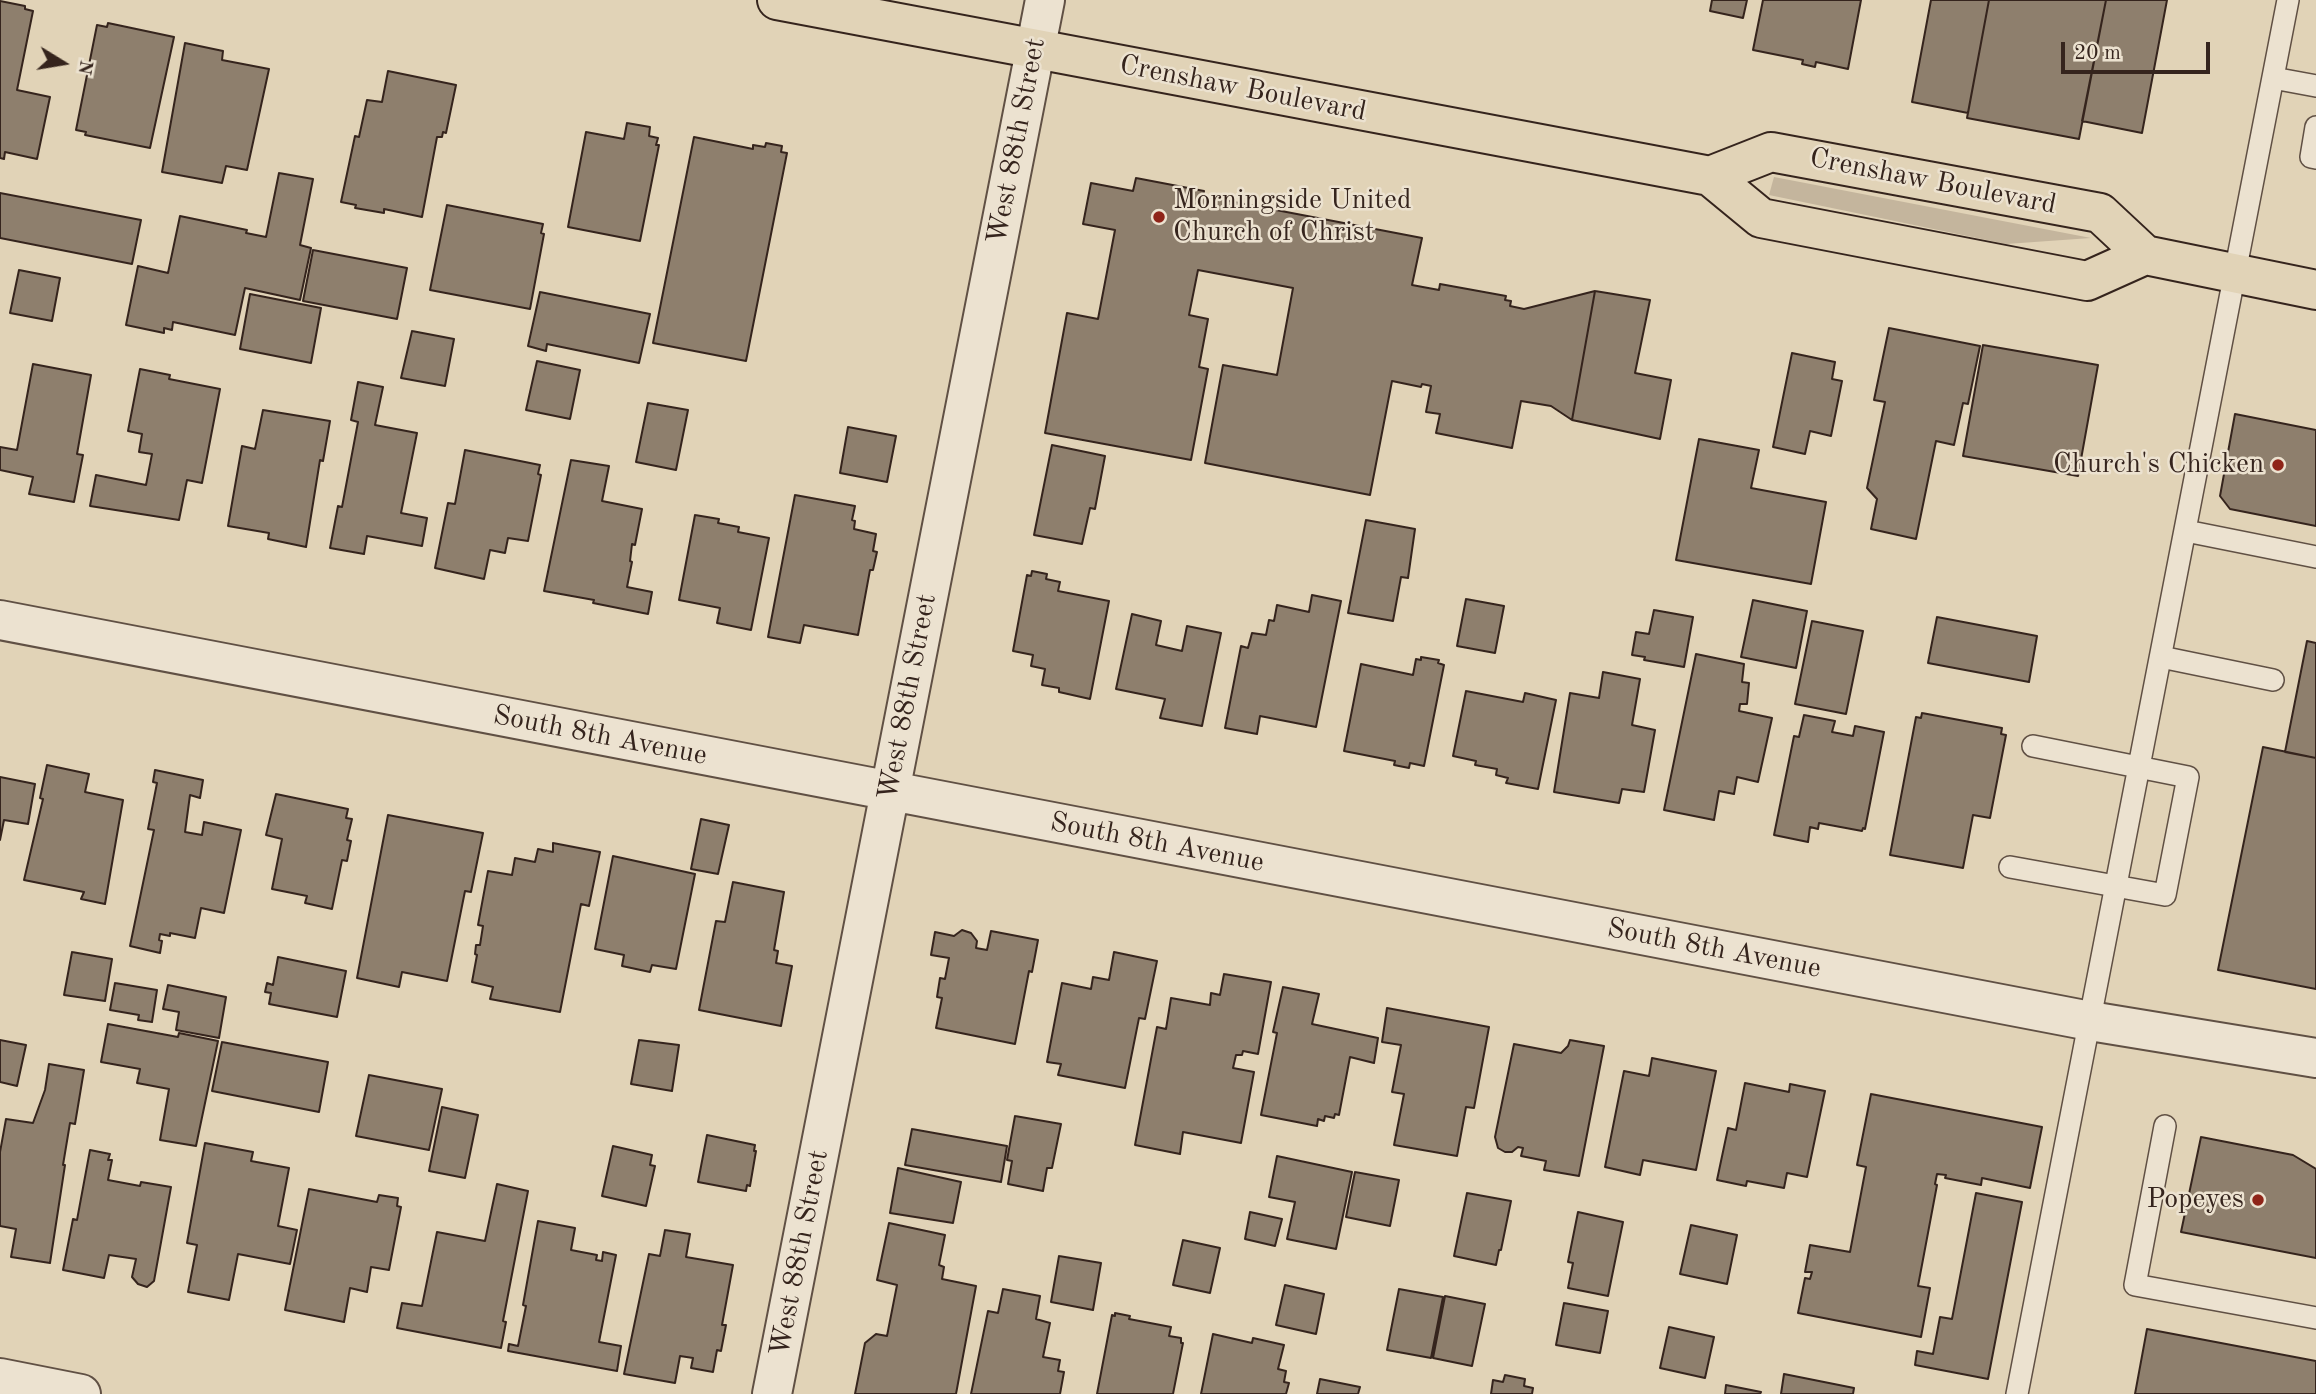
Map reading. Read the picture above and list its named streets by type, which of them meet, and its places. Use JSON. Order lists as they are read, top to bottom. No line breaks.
{"streets":{"main road":["Crenshaw Boulevard"],"street":["West 88th Street","South 8th Avenue"]},"crossings":[["Crenshaw Boulevard","West 88th Street"],["West 88th Street","South 8th Avenue"]],"places":["Morningside United Church of Christ","Church's Chicken","Popeyes"],"scale_bar":"20 m","north":"right"}
